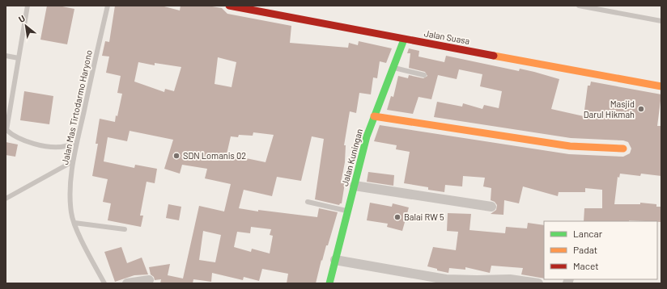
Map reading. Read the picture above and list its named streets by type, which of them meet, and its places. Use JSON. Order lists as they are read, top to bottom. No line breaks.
{"streets":{"street":["Jalan Suasa","Jalan Kuningan"],"lane":["Jalan Mas Tirtodarmo Haryono"]},"crossings":[["Jalan Suasa","Jalan Kuningan"]],"places":["Masjid Darul Hikmah","SDN Lomanis 02","Balai RW 5"],"legend":["Lancar","Padat","Macet"],"north":"top left"}
